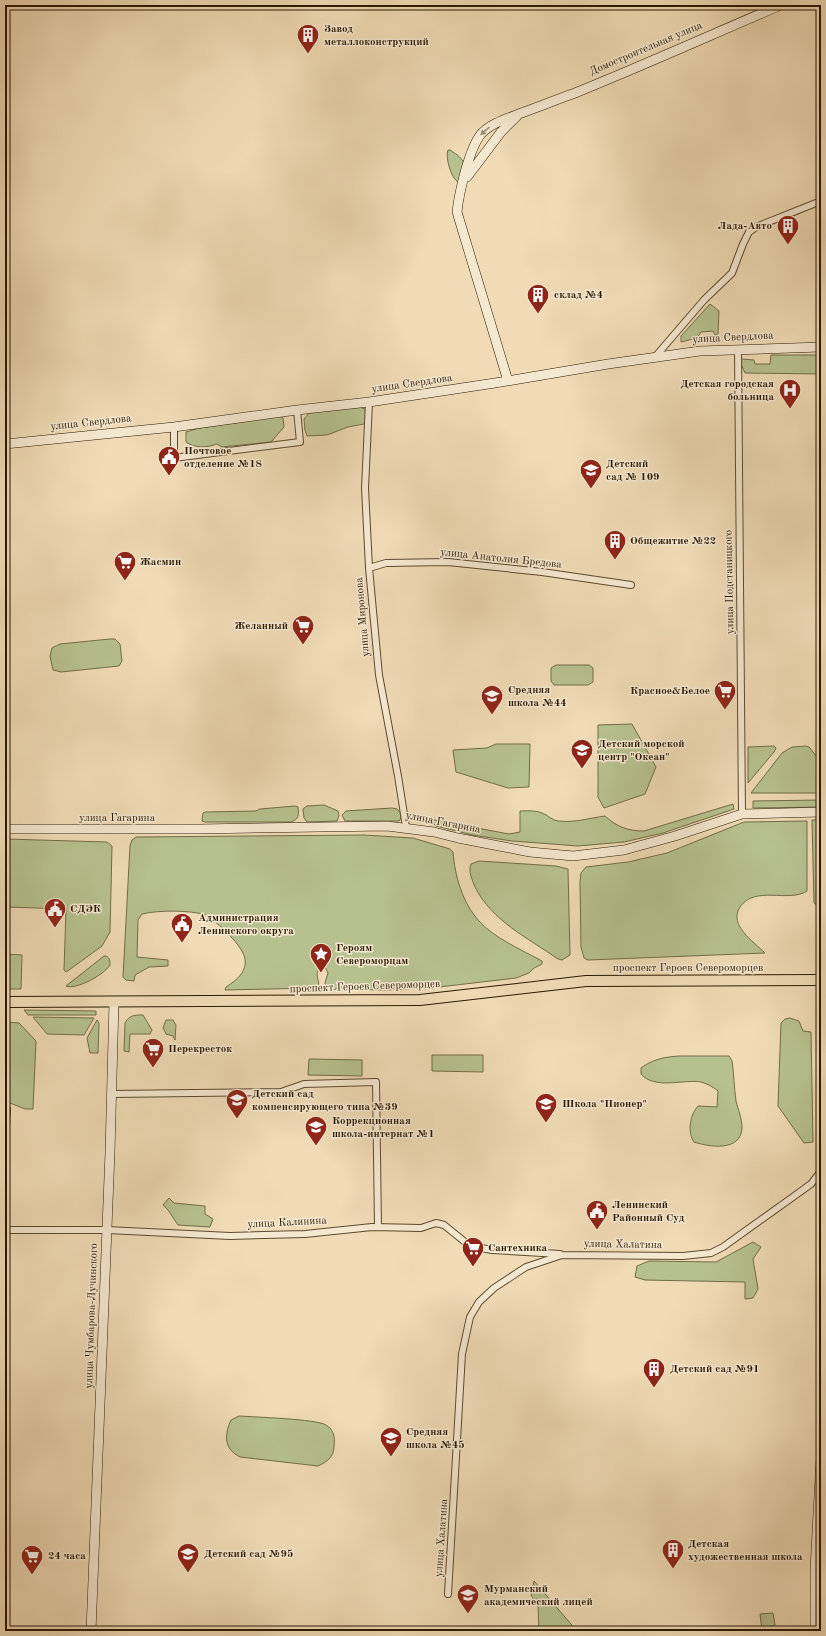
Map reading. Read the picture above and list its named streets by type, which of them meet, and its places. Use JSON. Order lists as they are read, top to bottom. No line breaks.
{"streets":{"main road":["проспект Героев Североморцев"],"street":["Домостроительная улица","улица Свердлова","улица Анатолия Бредова","улица Подстаницкого","улица Миронова","улица Гагарина","улица Калинина","улица Халатина","улица Чумбарова-Лучинского"]},"crossings":[["Домостроительная улица","улица Свердлова"],["улица Свердлова","улица Подстаницкого"],["улица Свердлова","улица Миронова"],["улица Анатолия Бредова","улица Миронова"],["улица Подстаницкого","улица Гагарина"],["улица Миронова","улица Гагарина"],["проспект Героев Североморцев","улица Чумбарова-Лучинского"],["улица Калинина","улица Халатина"],["улица Калинина","улица Чумбарова-Лучинского"]],"places":{"building":["Завод металлоконструкций","Лада-Авто","склад №4","Общежитие №22","Детский сад №91","Детская художественная школа"],"hospital":["Детская городская больница"],"public building":["Почтовое отделение №18","СДЭК","Администрация Ленинского округа","Ленинский Районный Суд"],"school or university":["Детский сад № 109","Средняя школа №44","Детский морской центр \"Океан\"","Детский сад компенсирующего типа №39","Школа \"Пионер\"","Коррекционная школа-интернат №1","Средняя школа №45","Детский сад №95","Мурманский академический лицей"],"supermarket":["Жасмин","Желанный","Красное&Белое","Перекресток","Сантехника","24 часа"],"place":["Героям Cевероморцам"]}}
